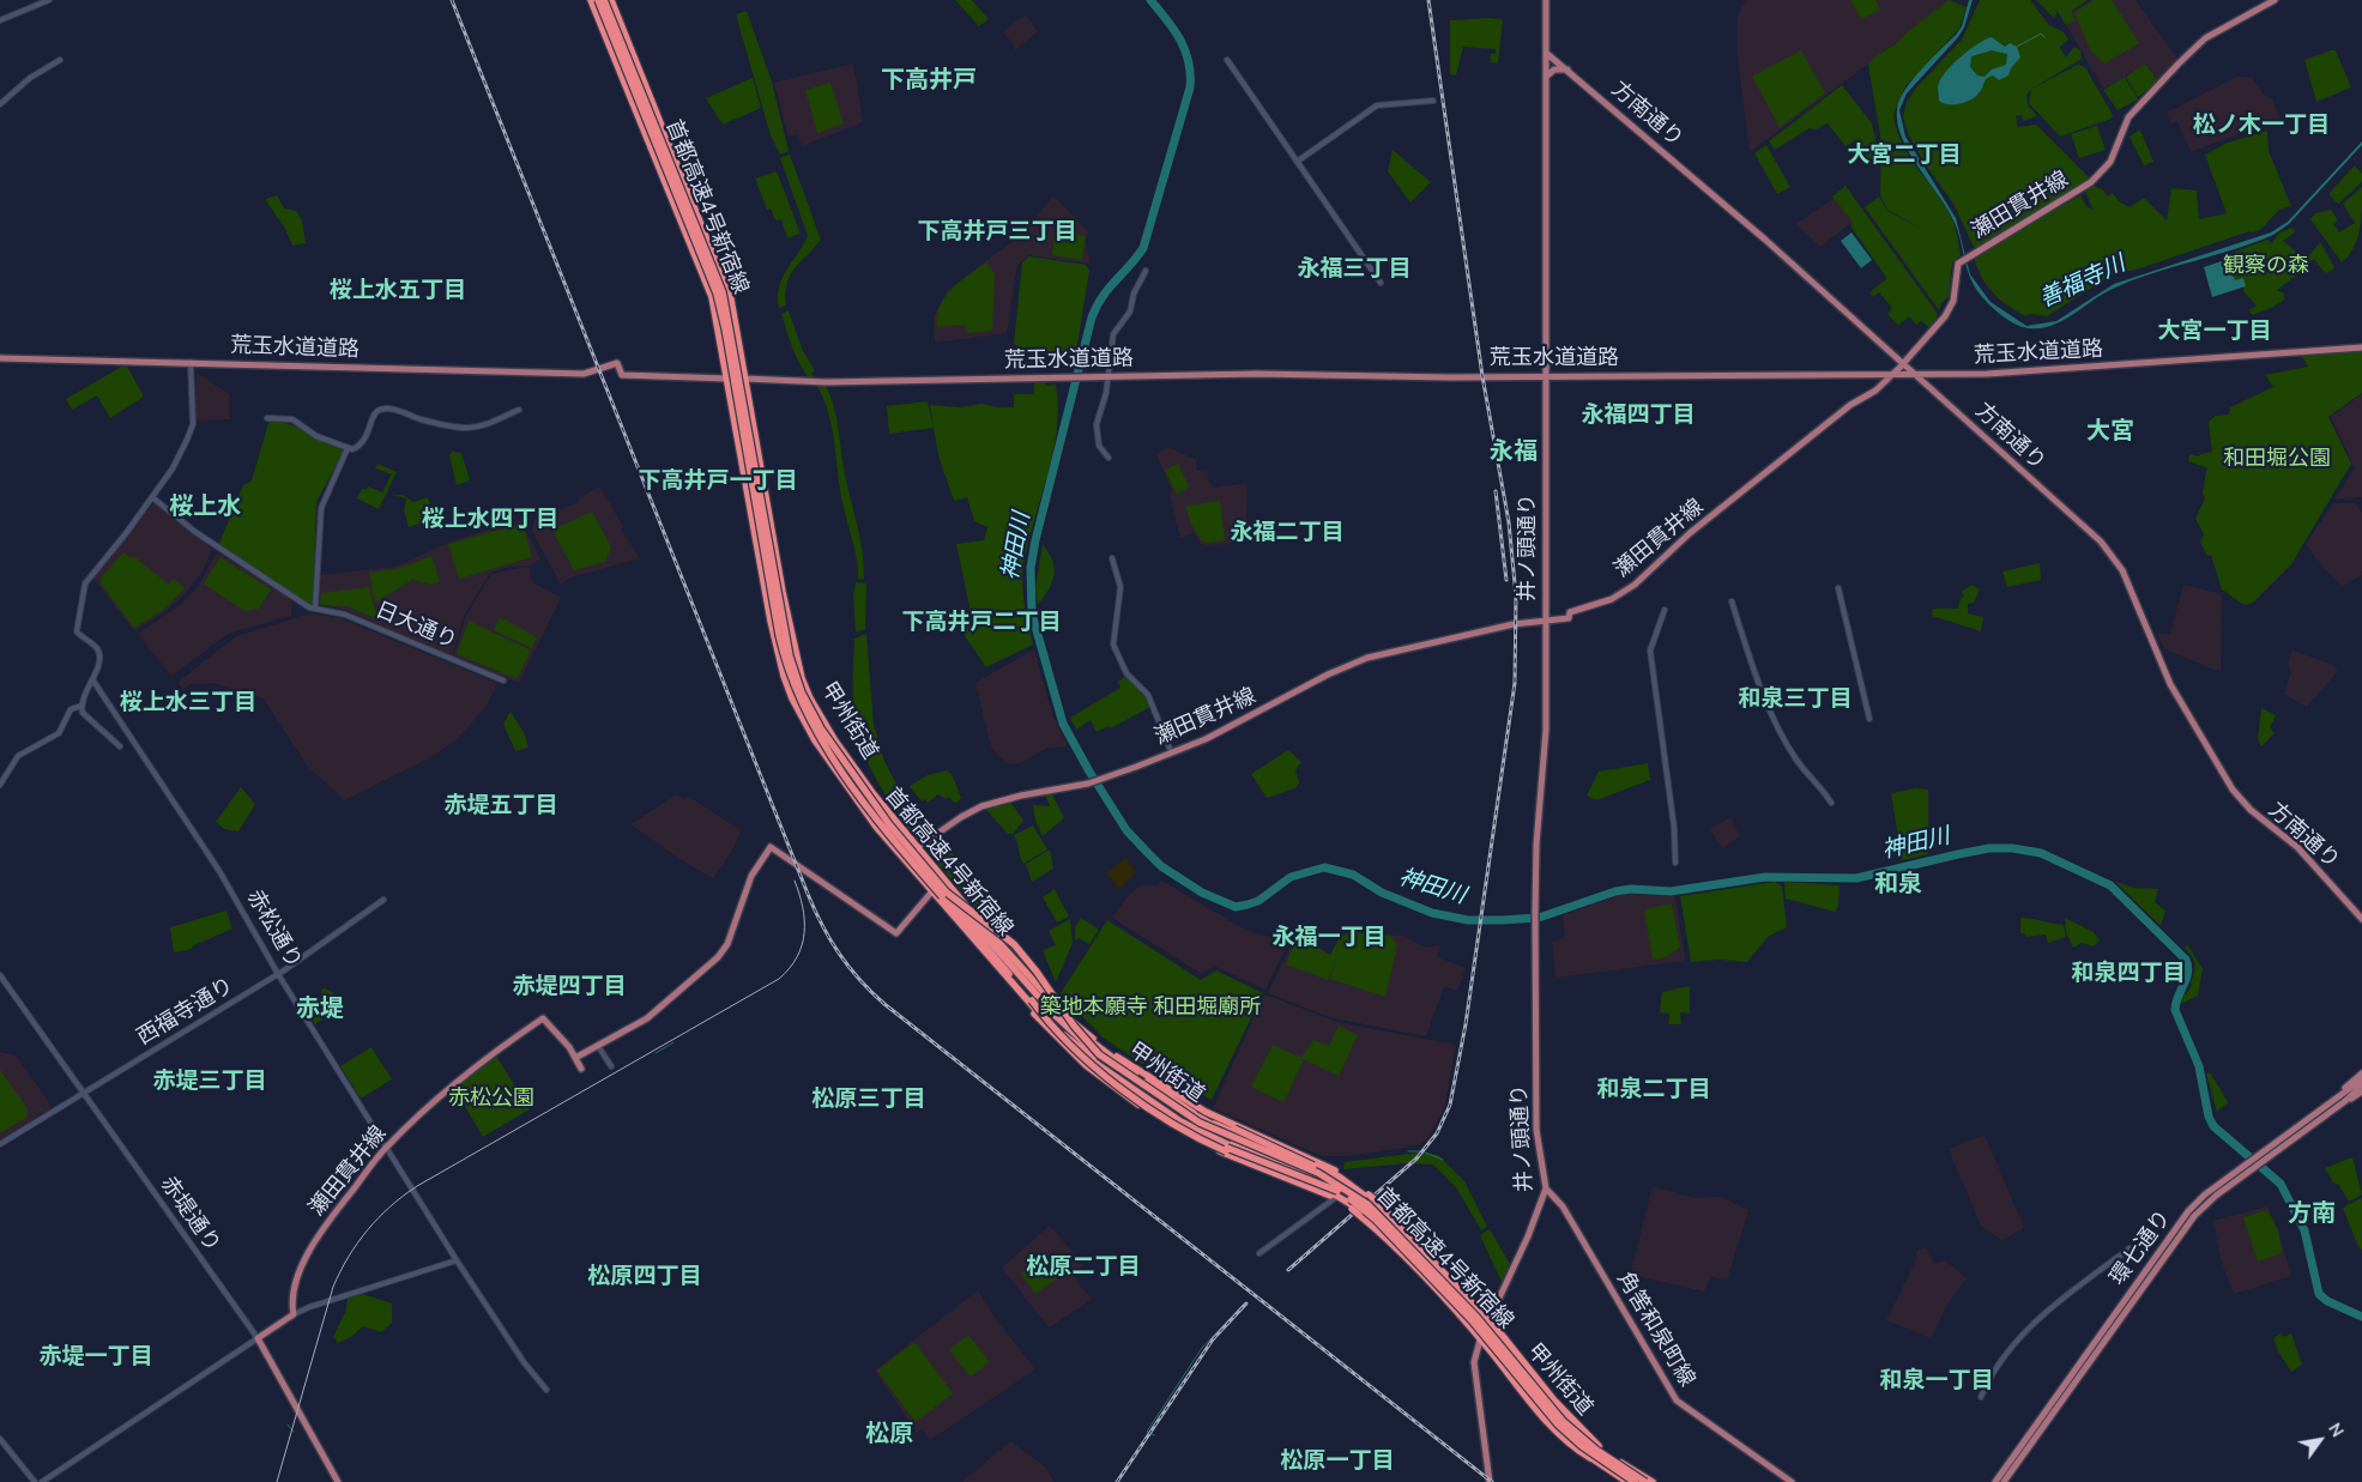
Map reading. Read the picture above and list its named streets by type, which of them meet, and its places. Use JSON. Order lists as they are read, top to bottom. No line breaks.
{"streets":{"highway":["首都高速4号新宿線","甲州街道"],"main road":["方南通り","瀬田貫井線","荒玉水道道路","井ノ頭通り","赤堤通り","環七通り","角筈和泉町線"],"street":["日大通り","赤松通り","西福寺通り"]},"crossings":[["方南通り","瀬田貫井線"],["方南通り","荒玉水道道路"],["方南通り","井ノ頭通り"],["瀬田貫井線","荒玉水道道路"],["瀬田貫井線","井ノ頭通り"],["瀬田貫井線","甲州街道"],["瀬田貫井線","赤松通り"],["荒玉水道道路","井ノ頭通り"],["荒玉水道道路","甲州街道"],["井ノ頭通り","角筈和泉町線"],["赤松通り","西福寺通り"],["西福寺通り","赤堤通り"]],"districts":["下高井戸","松ノ木一丁目","大宮二丁目","下高井戸三丁目","永福三丁目","桜上水五丁目","大宮一丁目","永福四丁目","大宮","永福","下高井戸一丁目","桜上水","桜上水四丁目","永福二丁目","下高井戸二丁目","和泉三丁目","桜上水三丁目","赤堤五丁目","和泉","永福一丁目","和泉四丁目","赤堤四丁目","赤堤","赤堤三丁目","和泉二丁目","松原三丁目","方南","松原二丁目","松原四丁目","赤堤一丁目","和泉一丁目","松原","松原一丁目"],"water":["善福寺川","神田川"],"parks":["観察の森","和田堀公園","築地本願寺 和田堀廟所","赤松公園"],"north":"top right"}
